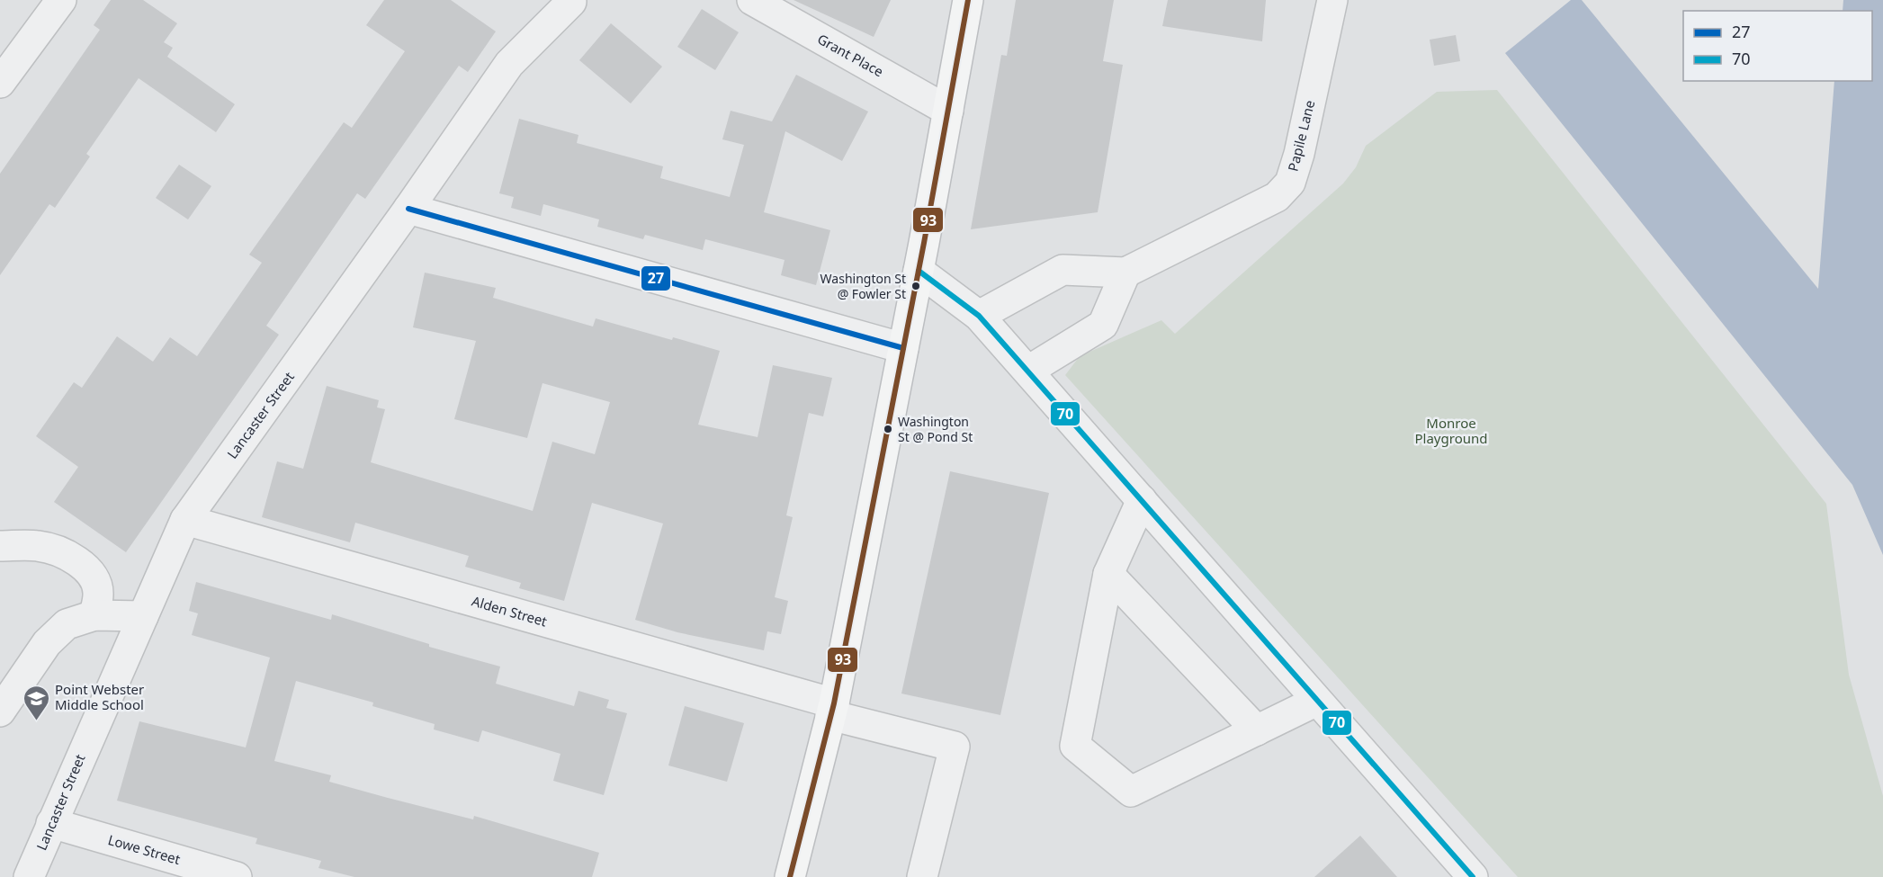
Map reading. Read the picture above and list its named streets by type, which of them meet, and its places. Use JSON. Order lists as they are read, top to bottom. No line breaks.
{"streets":{"street":["Grant Place","Papile Lane","Lancaster Street","Alden Street","Lowe Street"]},"crossings":[["Lancaster Street","Alden Street"],["Lancaster Street","Lowe Street"]],"parks":["Monroe Playground"],"places":{"other":["Washington St @ Fowler St","Washington St @ Pond St"],"school or university":["Point Webster Middle School"]},"lines":["transit line 93","transit line 27","transit line 70"],"legend":["27","70"]}
